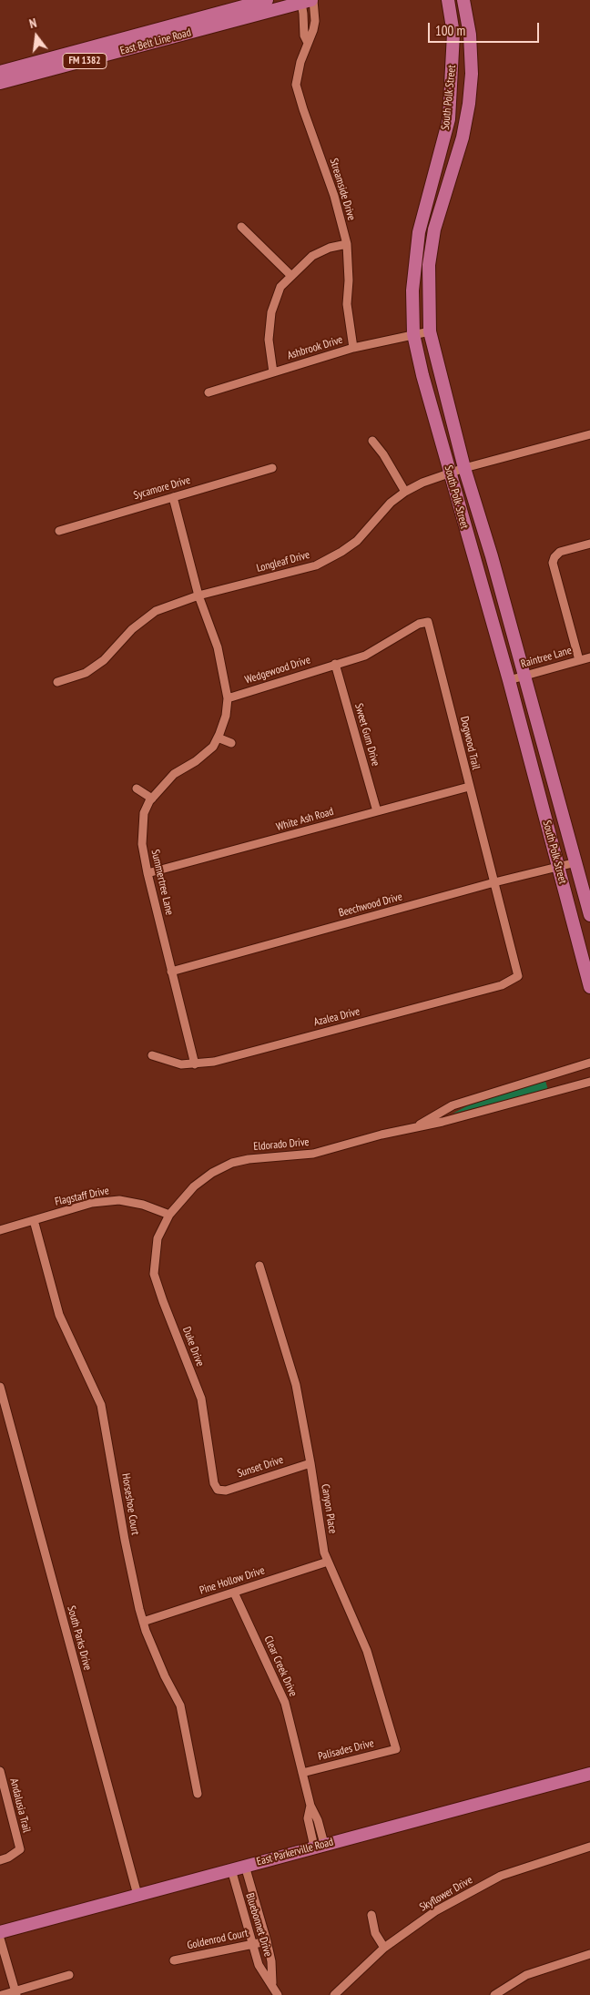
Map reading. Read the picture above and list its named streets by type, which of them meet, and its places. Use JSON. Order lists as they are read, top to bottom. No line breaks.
{"streets":{"main road":["East Belt Line Road","FM 1382","South Polk Street","East Parkerville Road"],"street":["Streamside Drive","Ashbrook Drive","Sycamore Drive","Longleaf Drive","Raintree Lane","Wedgewood Drive","Sweet Gum Drive","Dogwood Trail","White Ash Road","Summertree Lane","Beechwood Drive","Azalea Drive","Eldorado Drive","Flagstaff Drive","Duke Drive","Sunset Drive","Horseshoe Court","Canyon Place","Pine Hollow Drive","South Parks Drive","Clear Creek Drive","Palisades Drive","Andalusia Trail","Skyflower Drive","Bluebonnet Drive","Goldenrod Court"]},"crossings":[["East Belt Line Road","Streamside Drive"],["South Polk Street","Ashbrook Drive"],["South Polk Street","Longleaf Drive"],["South Polk Street","Raintree Lane"],["South Polk Street","Beechwood Drive"],["Streamside Drive","Ashbrook Drive"],["Sycamore Drive","Summertree Lane"],["Longleaf Drive","Summertree Lane"],["Wedgewood Drive","Sweet Gum Drive"],["Wedgewood Drive","Dogwood Trail"],["Wedgewood Drive","Summertree Lane"],["Sweet Gum Drive","Dogwood Trail"],["Sweet Gum Drive","White Ash Road"],["Dogwood Trail","White Ash Road"],["Dogwood Trail","Beechwood Drive"],["Dogwood Trail","Azalea Drive"],["White Ash Road","Summertree Lane"],["Summertree Lane","Beechwood Drive"],["Summertree Lane","Azalea Drive"],["Eldorado Drive","Flagstaff Drive"],["Eldorado Drive","Duke Drive"],["Flagstaff Drive","Duke Drive"],["Flagstaff Drive","Horseshoe Court"],["Duke Drive","Sunset Drive"],["Sunset Drive","Canyon Place"],["Horseshoe Court","Pine Hollow Drive"],["Canyon Place","Pine Hollow Drive"],["Canyon Place","Palisades Drive"],["Pine Hollow Drive","Clear Creek Drive"],["South Parks Drive","East Parkerville Road"],["Clear Creek Drive","Palisades Drive"],["Clear Creek Drive","East Parkerville Road"],["East Parkerville Road","Bluebonnet Drive"],["Bluebonnet Drive","Goldenrod Court"]],"scale_bar":"100 m","north":"top"}
